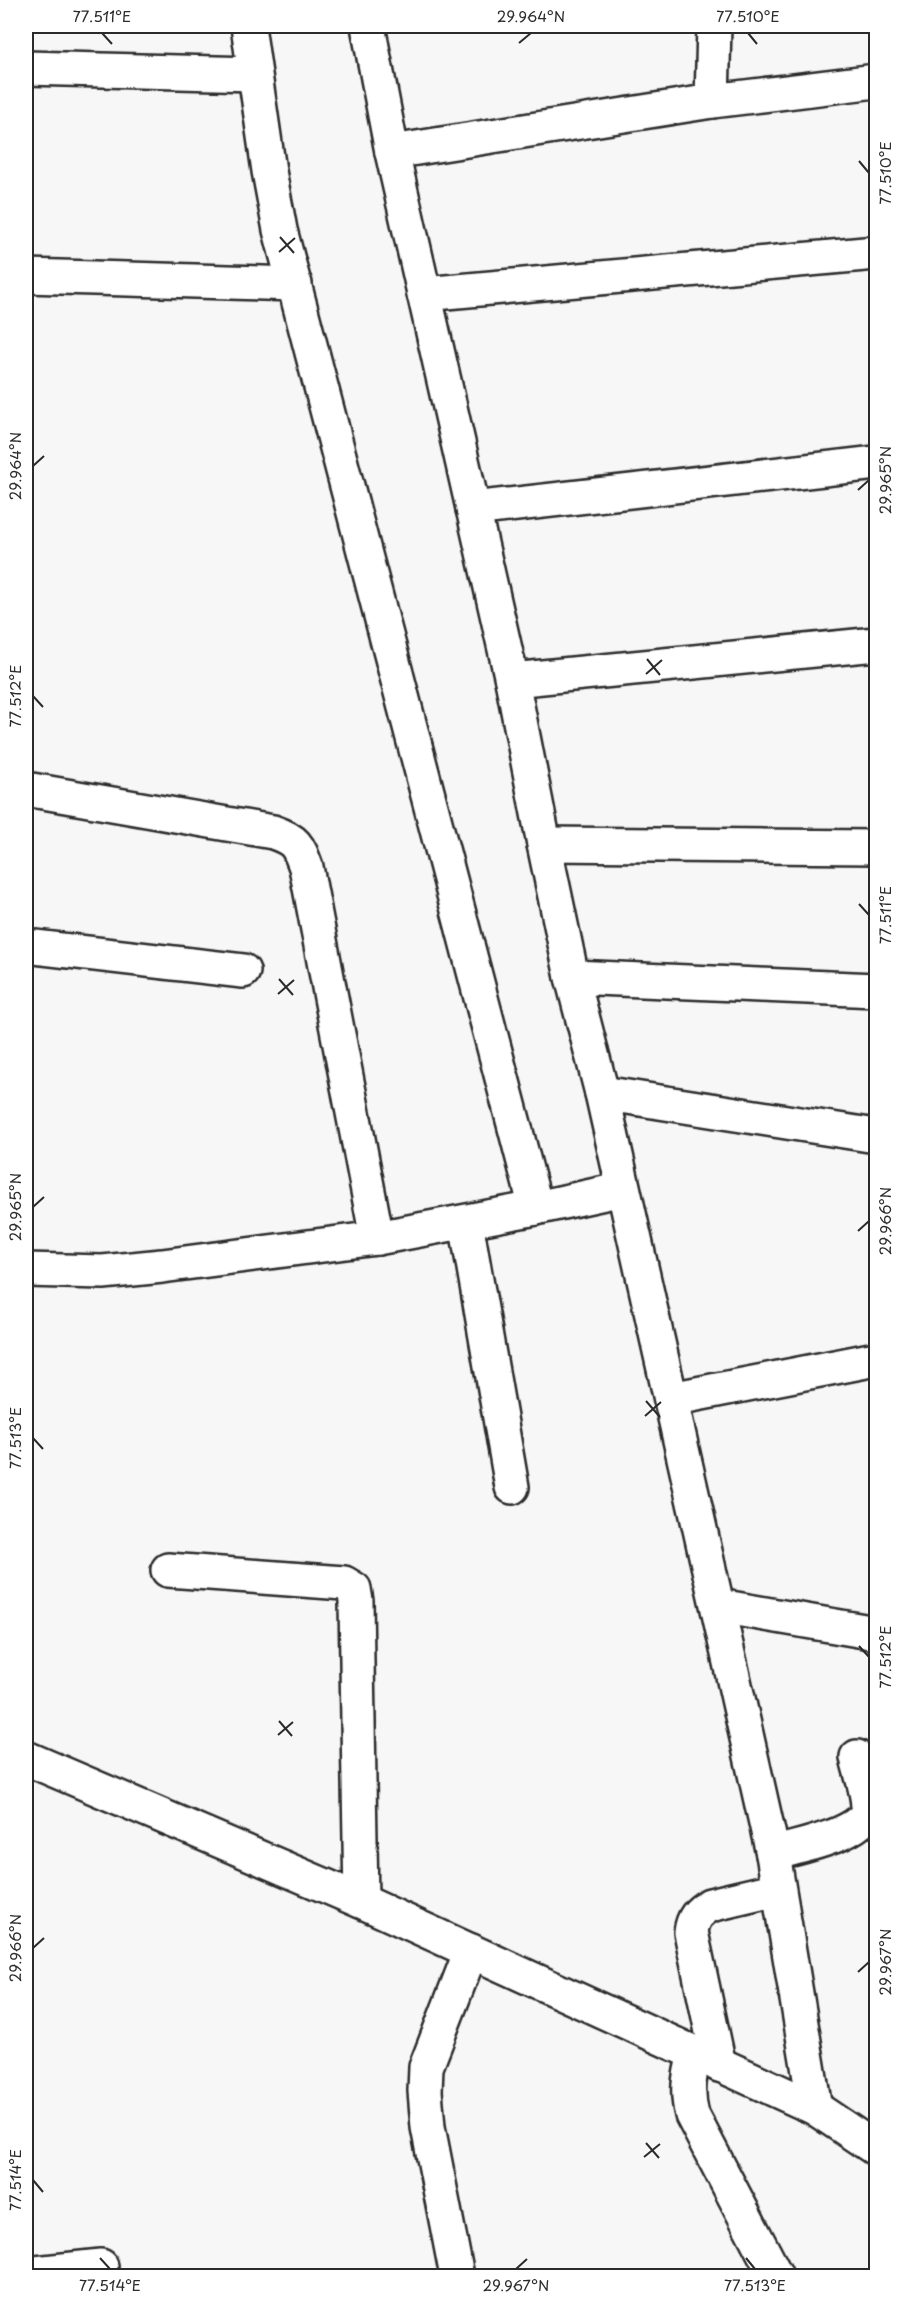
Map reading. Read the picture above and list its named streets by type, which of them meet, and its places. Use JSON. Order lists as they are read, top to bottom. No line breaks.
{"coordinates":["77.511°E","29.964°N","77.510°E","29.965°N","77.512°E","29.966°N","77.513°E","29.967°N","77.514°E"]}
